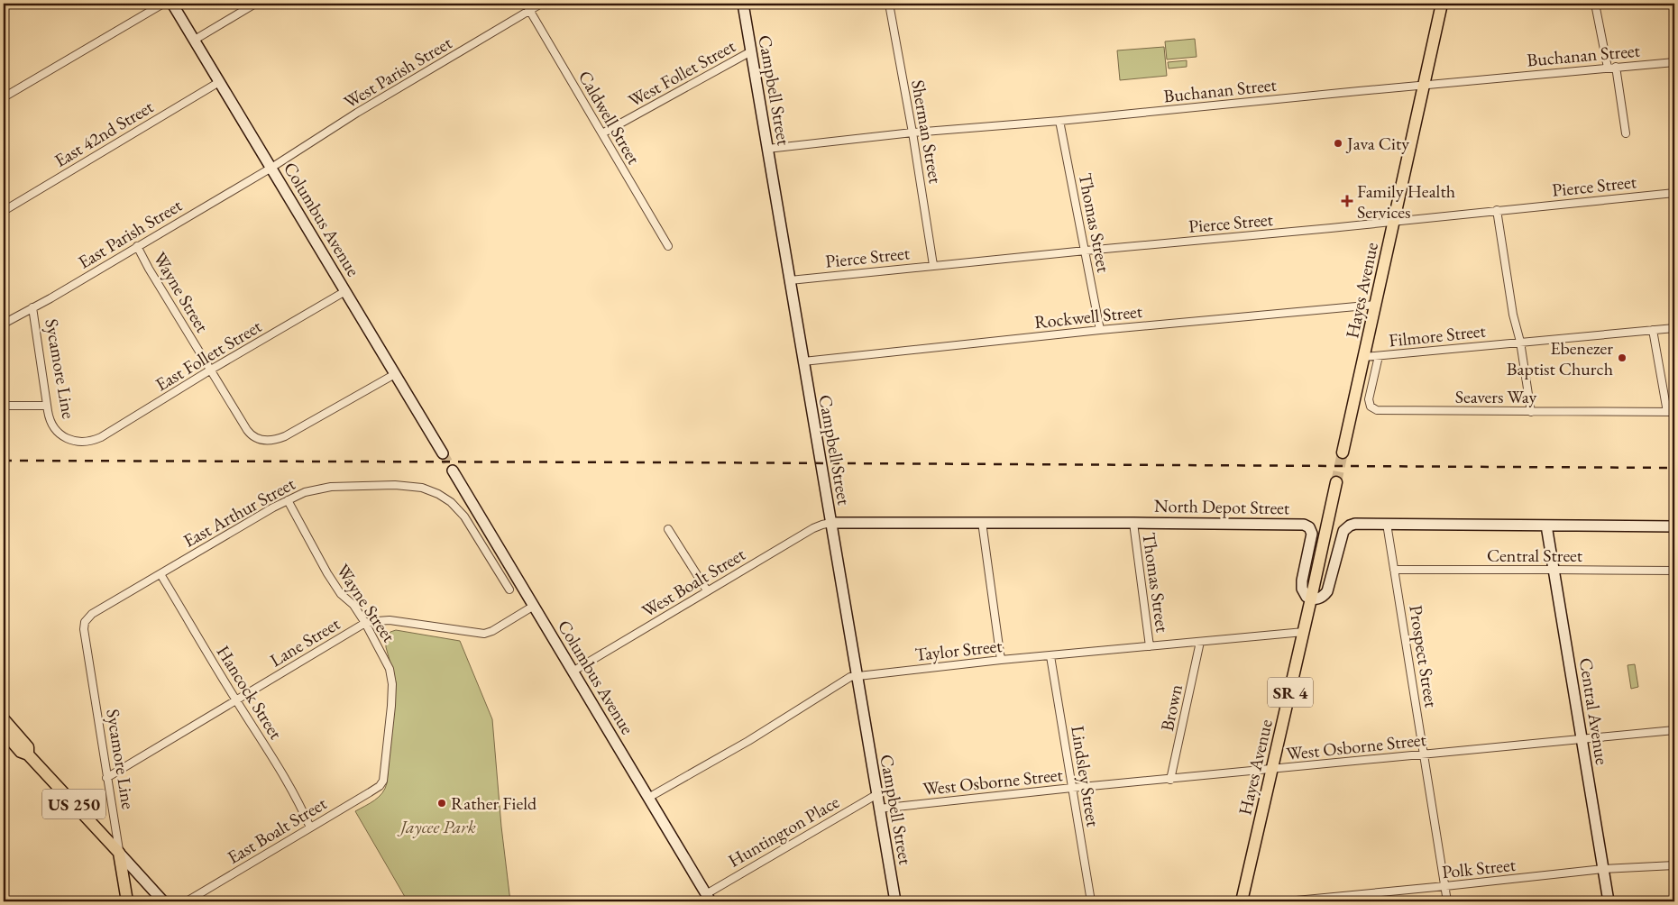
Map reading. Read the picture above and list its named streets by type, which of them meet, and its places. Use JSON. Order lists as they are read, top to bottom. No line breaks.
{"streets":{"main road":["Hayes Avenue","Sycamore Line","SR 4","US 250"],"street":["Buchanan Street","West Parish Street","West Follet Street","Campbell Street","Caldwell Street","Sherman Street","East 42nd Street","Pierce Street","Columbus Avenue","Thomas Street","East Parish Street","Wayne Street","Rockwell Street","Filmore Street","East Follett Street","Seavers Way","North Depot Street","East Arthur Street","Central Street","West Boalt Street","Lane Street","Taylor Street","Prospect Street","Hancock Street","Brown","Central Avenue","West Osborne Street","Lindsley Street","East Boalt Street","Huntington Place","Polk Street"]},"crossings":[["Buchanan Street","Campbell Street"],["Buchanan Street","Sherman Street"],["Buchanan Street","Thomas Street"],["Buchanan Street","Hayes Avenue"],["West Parish Street","Caldwell Street"],["West Parish Street","Columbus Avenue"],["West Parish Street","East Parish Street"],["West Follet Street","Campbell Street"],["West Follet Street","Caldwell Street"],["Campbell Street","Pierce Street"],["Campbell Street","Rockwell Street"],["Campbell Street","North Depot Street"],["Campbell Street","West Boalt Street"],["Campbell Street","Taylor Street"],["Campbell Street","West Osborne Street"],["Campbell Street","Huntington Place"],["Sherman Street","Pierce Street"],["East 42nd Street","Columbus Avenue"],["Pierce Street","Thomas Street"],["Pierce Street","Hayes Avenue"],["Columbus Avenue","East Parish Street"],["Columbus Avenue","Wayne Street"],["Columbus Avenue","East Follett Street"],["Columbus Avenue","West Boalt Street"],["Columbus Avenue","Lane Street"],["Columbus Avenue","Taylor Street"],["Columbus Avenue","Huntington Place"],["Thomas Street","Rockwell Street"],["Thomas Street","North Depot Street"],["Thomas Street","Taylor Street"],["East Parish Street","Wayne Street"],["East Parish Street","Sycamore Line"],["Hayes Avenue","Rockwell Street"],["Hayes Avenue","Filmore Street"],["Hayes Avenue","North Depot Street"],["Hayes Avenue","Taylor Street"],["Hayes Avenue","West Osborne Street"],["Wayne Street","East Follett Street"],["Wayne Street","East Arthur Street"],["Wayne Street","Lane Street"],["Wayne Street","East Boalt Street"],["Filmore Street","Seavers Way"],["East Follett Street","Sycamore Line"],["Sycamore Line","East Arthur Street"],["Sycamore Line","Lane Street"],["Sycamore Line","US 250"],["North Depot Street","West Boalt Street"],["East Arthur Street","Hancock Street"],["Central Street","Prospect Street"],["Central Street","Central Avenue"],["Lane Street","Hancock Street"],["Taylor Street","Brown"],["Taylor Street","Lindsley Street"],["Prospect Street","West Osborne Street"],["Prospect Street","Polk Street"],["Hancock Street","East Boalt Street"],["Brown","West Osborne Street"],["Central Avenue","West Osborne Street"],["Central Avenue","Polk Street"],["West Osborne Street","Lindsley Street"]],"parks":["Jaycee Park"],"places":{"other":["Java City","Ebenezer Baptist Church","Rather Field"],"health":["Family Health Services"]}}
